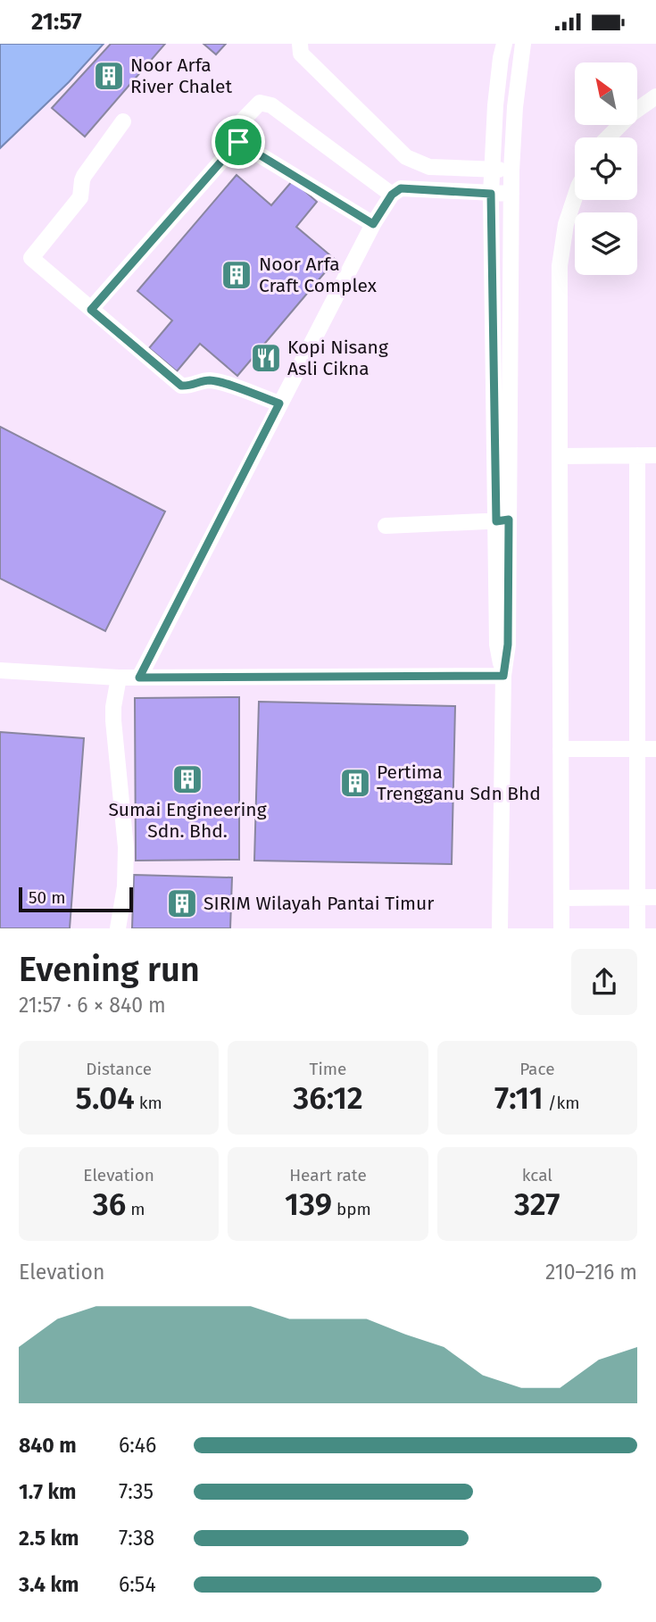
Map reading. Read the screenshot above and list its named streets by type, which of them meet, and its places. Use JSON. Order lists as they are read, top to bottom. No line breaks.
{"places":{"building":["Noor Arfa River Chalet","Noor Arfa Craft Complex","Sumai Engineering Sdn. Bhd.","Pertima Trengganu Sdn Bhd","SIRIM Wilayah Pantai Timur"],"restaurant":["Kopi Nisang Asli Cikna"]},"scale_bar":"50 m","north":"top left","page":{"status":"21:57","scale":"50 m","heading":["Evening run","21:57 · 6 × 840 m"],"stats":[["Distance","5.04 km"],["Time","36:12"],["Pace","7:11 /km"],["Elevation","36 m"],["Heart rate","139 bpm"],["kcal","327"]],"chart":["Elevation","210–216 m"],"list":[{"name":"840 m","note":"6:46"},{"name":"1.7 km","note":"7:35"},{"name":"2.5 km","note":"7:38"},{"name":"3.4 km","note":"6:54"}]}}
